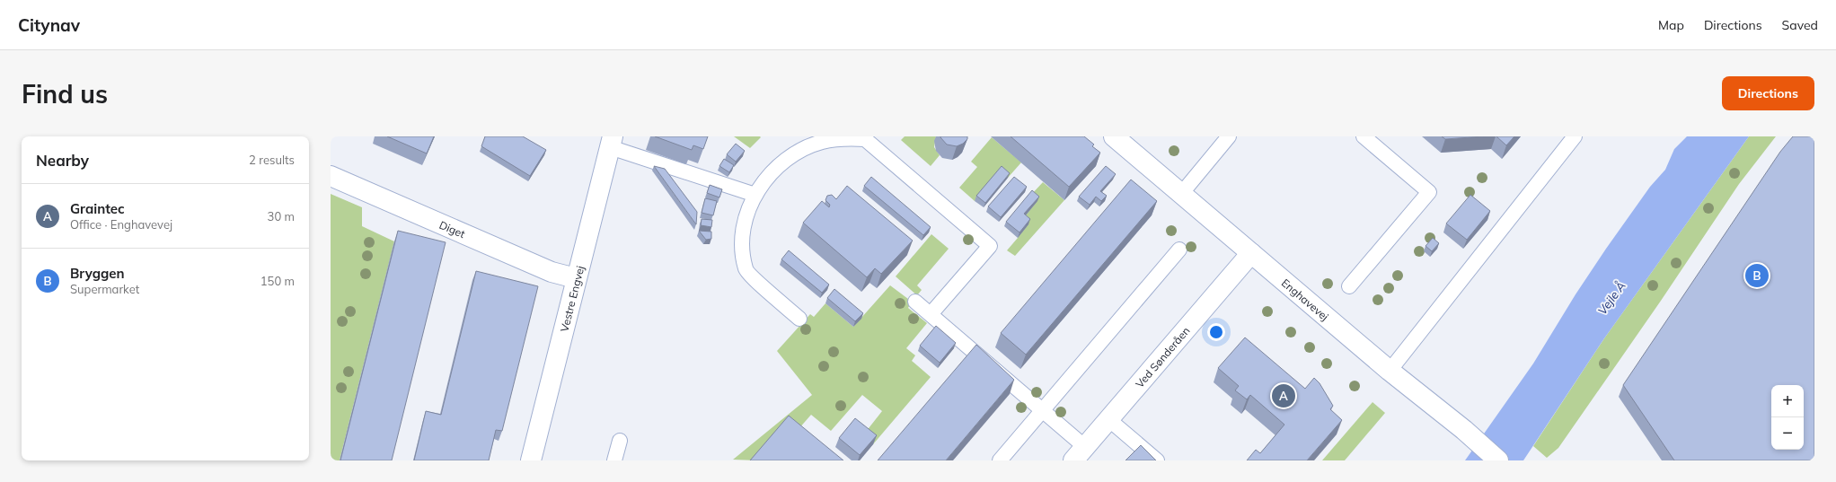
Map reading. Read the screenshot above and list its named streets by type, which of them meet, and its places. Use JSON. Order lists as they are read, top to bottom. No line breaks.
{"streets":{"street":["Diget","Vestre Engvej","Enghavevej","Ved Sønderåen"]},"crossings":[["Diget","Vestre Engvej"],["Enghavevej","Ved Sønderåen"]],"water":["Vejle Å"],"page":{"header":"Citynav","nav":["Map","Directions","Saved"],"buttons":"Directions","title":"Find us","heading":["Nearby","2 results"],"list":[{"mark":"A","name":"Graintec","note":"Office · Enghavevej","value":"30 m"},{"mark":"B","name":"Bryggen","note":"Supermarket","value":"150 m"}],"pins":["B","A"],"map_buttons":["+","−"]}}
